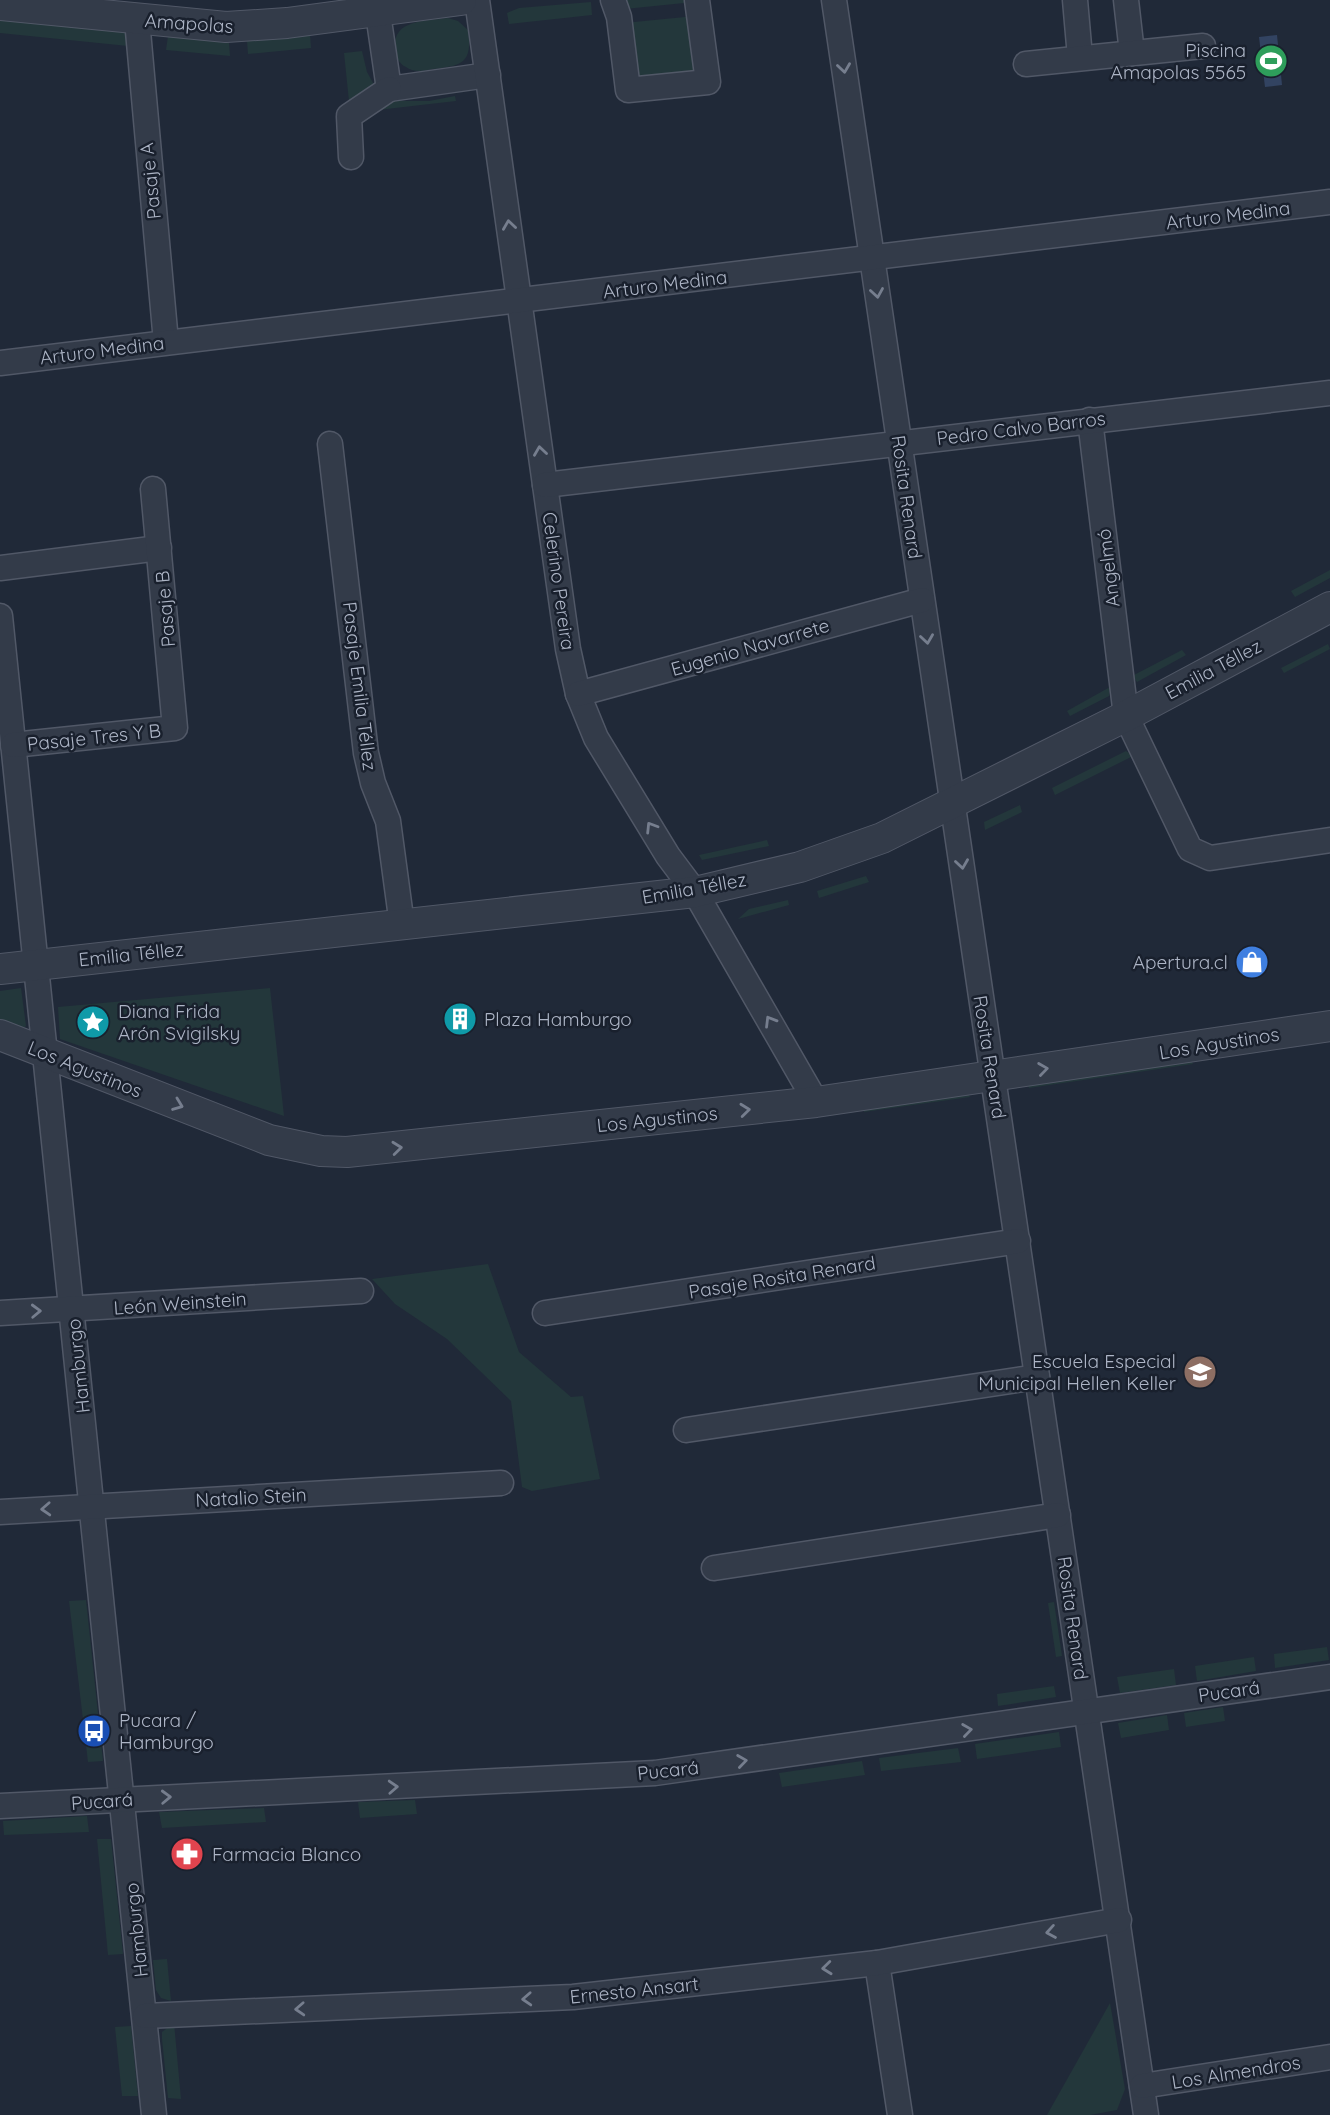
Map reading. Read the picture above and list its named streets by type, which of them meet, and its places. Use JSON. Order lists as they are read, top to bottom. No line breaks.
{"streets":{"street":["Amapolas","Pasaje A","Arturo Medina","Pedro Calvo Barros","Rosita Renard","Angelmó","Celerino Pereira","Pasaje B","Eugenio Navarrete","Emilia Téllez","Pasaje Emilia Téllez","Pasaje Tres Y B","Los Agustinos","Pasaje Rosita Renard","León Weinstein","Hamburgo","Natalio Stein","Pucará","Ernesto Ansart","Los Almendros"]},"crossings":[["Amapolas","Pasaje A"],["Pasaje A","Arturo Medina"],["Arturo Medina","Rosita Renard"],["Arturo Medina","Celerino Pereira"],["Pedro Calvo Barros","Rosita Renard"],["Pedro Calvo Barros","Angelmó"],["Pedro Calvo Barros","Celerino Pereira"],["Rosita Renard","Eugenio Navarrete"],["Rosita Renard","Emilia Téllez"],["Rosita Renard","Los Agustinos"],["Rosita Renard","Pasaje Rosita Renard"],["Rosita Renard","Pucará"],["Rosita Renard","Ernesto Ansart"],["Rosita Renard","Los Almendros"],["Angelmó","Emilia Téllez"],["Celerino Pereira","Eugenio Navarrete"],["Celerino Pereira","Emilia Téllez"],["Celerino Pereira","Los Agustinos"],["Pasaje B","Pasaje Tres Y B"],["Emilia Téllez","Pasaje Emilia Téllez"],["Emilia Téllez","Hamburgo"],["Pasaje Tres Y B","Hamburgo"],["Los Agustinos","Hamburgo"],["León Weinstein","Hamburgo"],["Hamburgo","Natalio Stein"],["Hamburgo","Pucará"],["Hamburgo","Ernesto Ansart"]],"one_way":["Rosita Renard","Celerino Pereira","Los Agustinos","Ernesto Ansart"],"places":{"sports":["Piscina Amapolas 5565"],"shop":["Apertura.cl"],"building":["Plaza Hamburgo"],"place":["Diana Frida Arón Svigilsky"],"school or university":["Escuela Especial Municipal Hellen Keller"],"bus stop":["Pucara / Hamburgo"],"pharmacy":["Farmacia Blanco"]}}
